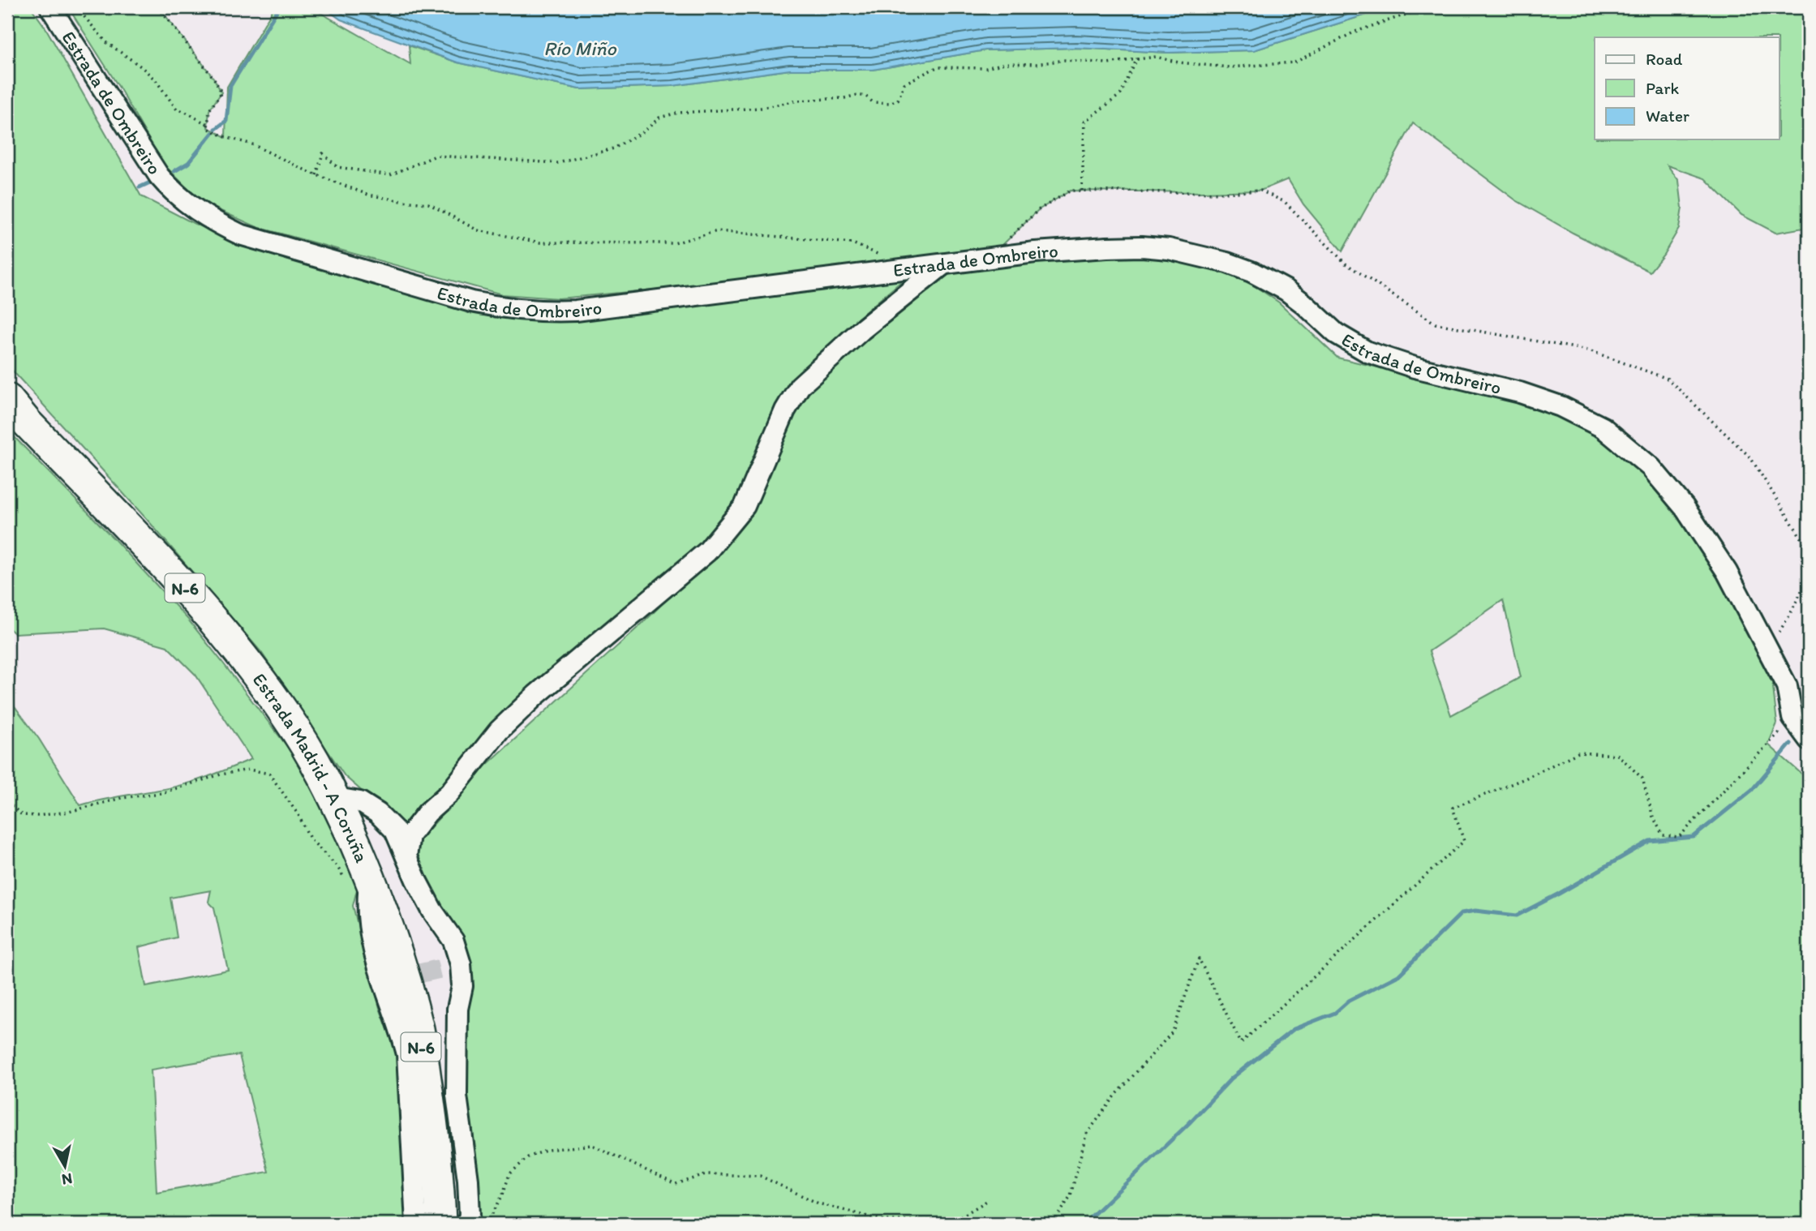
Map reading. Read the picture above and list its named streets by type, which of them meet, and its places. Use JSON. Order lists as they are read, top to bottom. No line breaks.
{"streets":{"highway":["N-6","Estrada Madrid - A Coruña"],"street":["Estrada de Ombreiro"]},"water":["Río Miño"],"legend":["Road","Park","Water"],"north":"bottom"}
